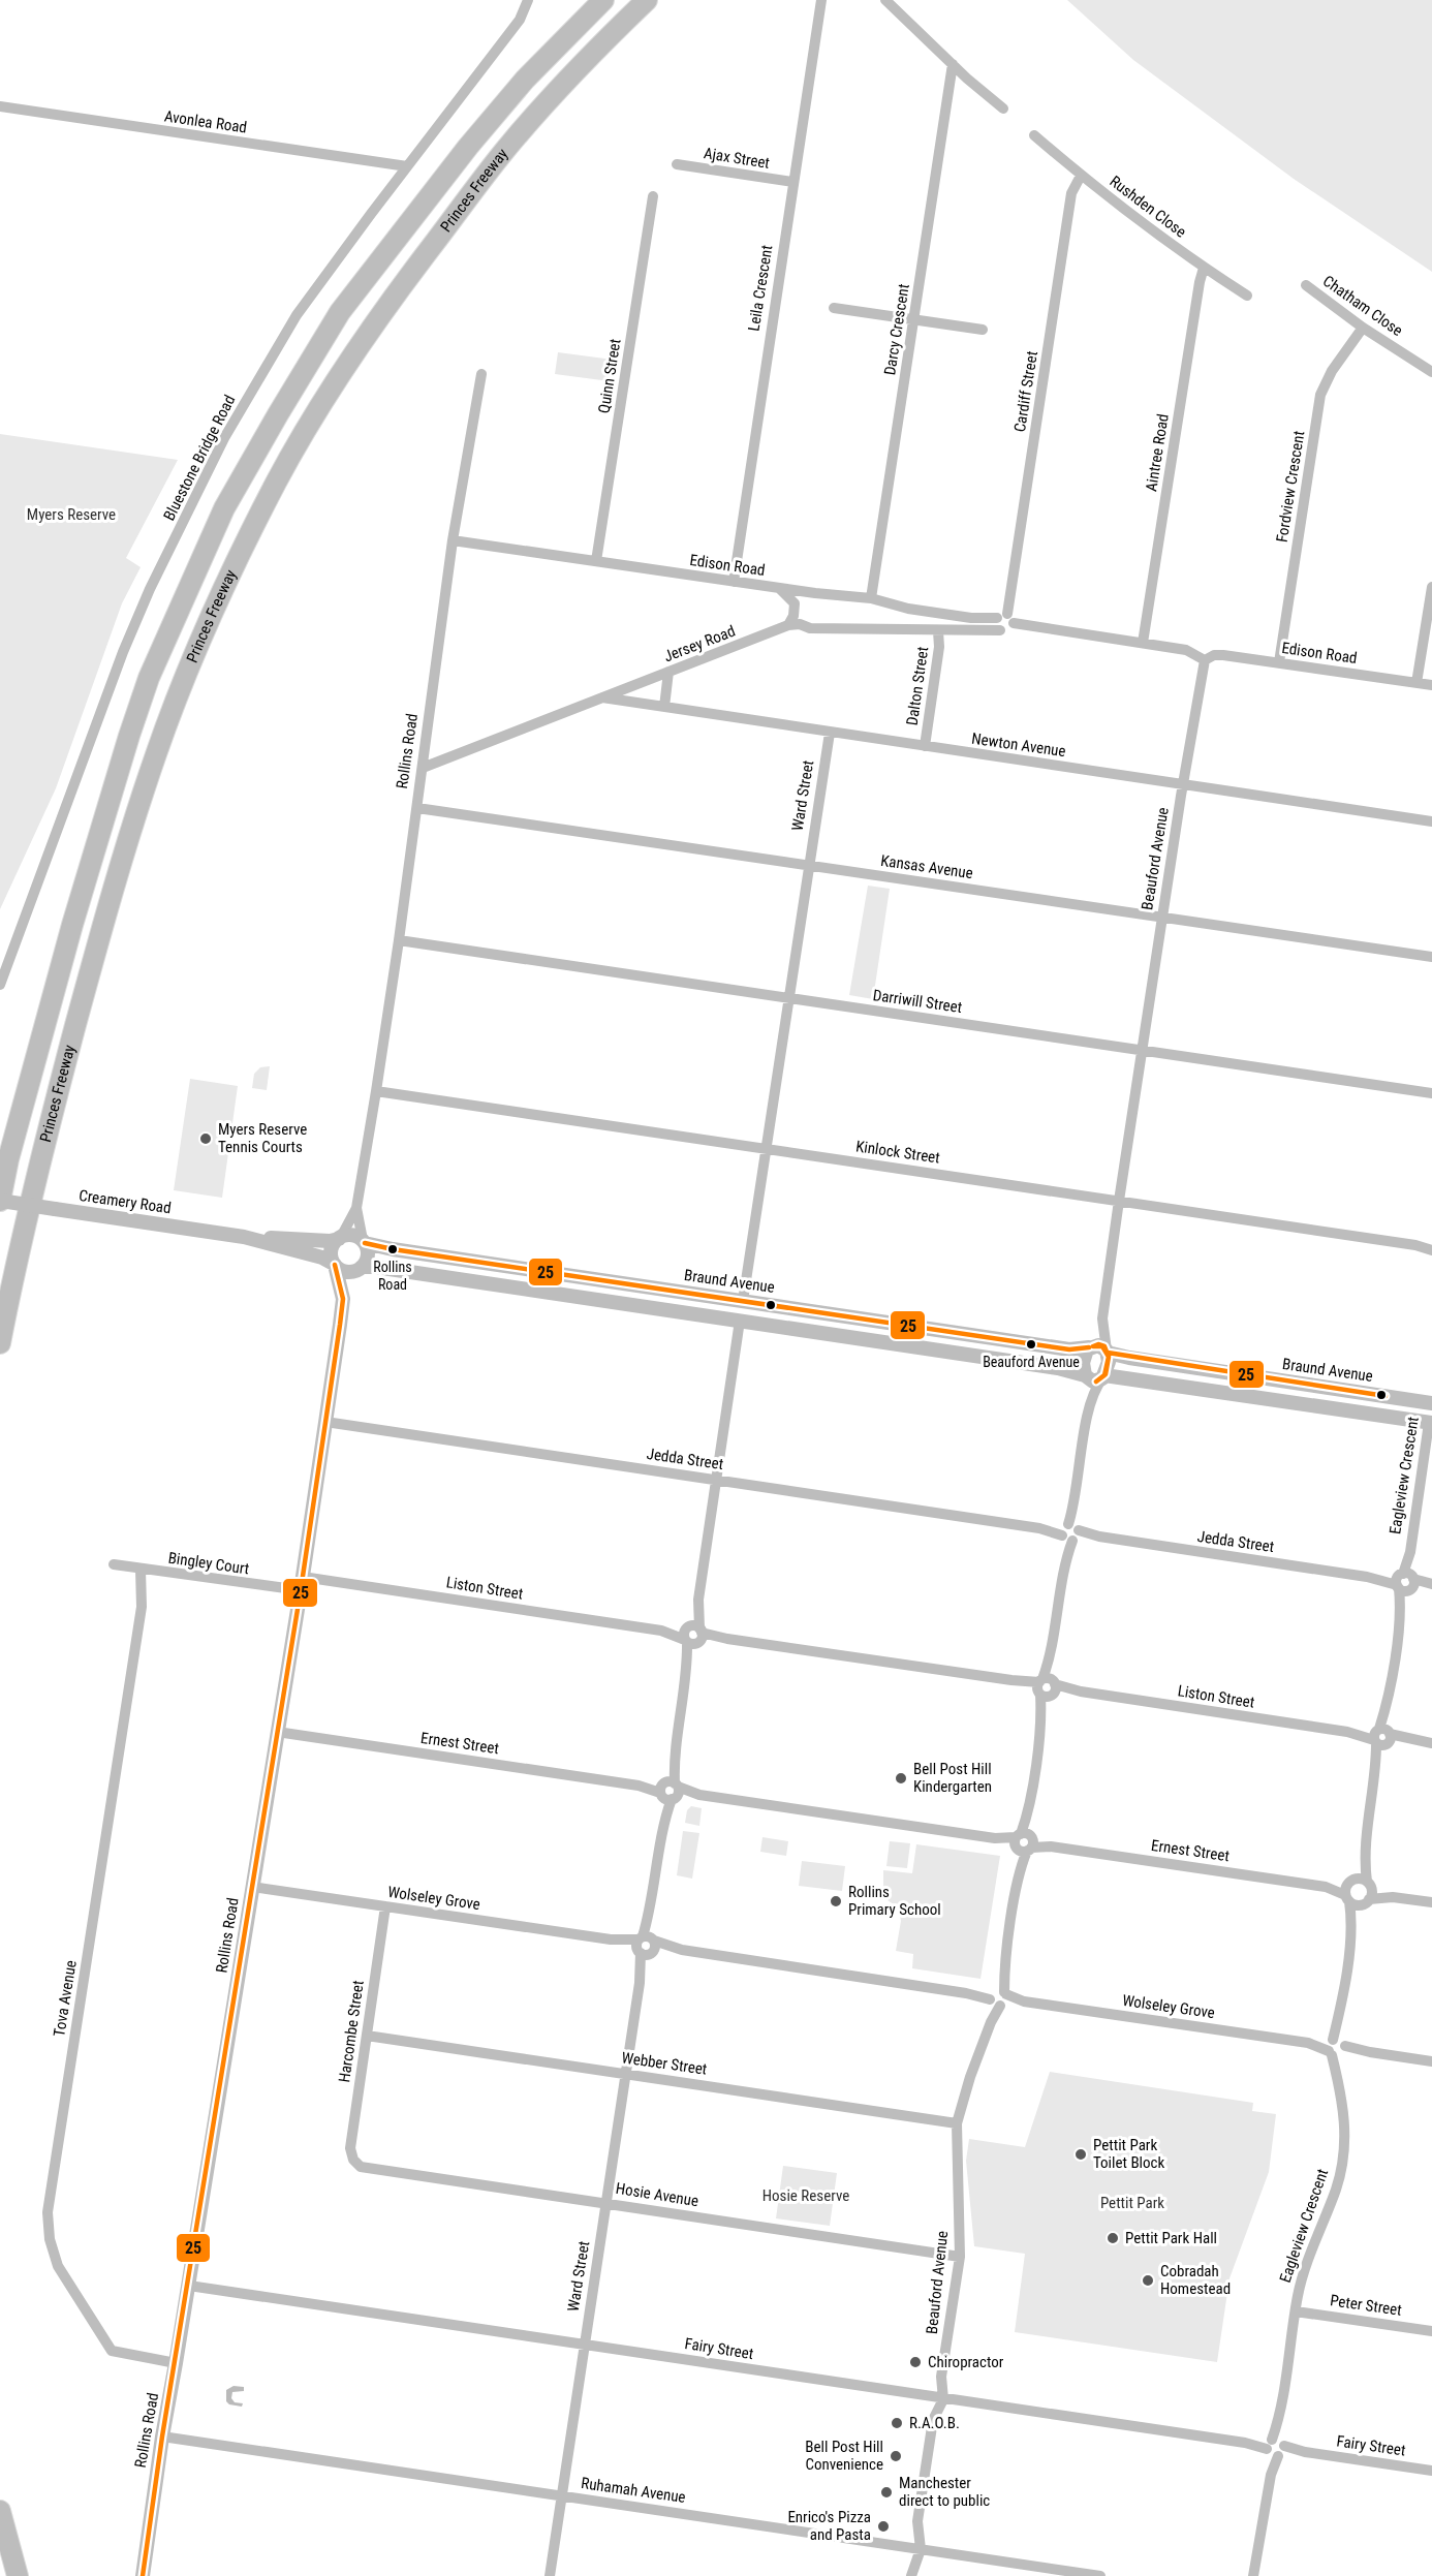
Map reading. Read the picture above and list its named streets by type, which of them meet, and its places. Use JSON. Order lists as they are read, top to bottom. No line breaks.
{"streets":{"highway":["Princes Freeway"],"street":["Avonlea Road","Ajax Street","Rushden Close","Leila Crescent","Chatham Close","Darcy Crescent","Quinn Street","Cardiff Street","Aintree Road","Bluestone Bridge Road","Fordview Crescent","Edison Road","Jersey Road","Dalton Street","Newton Avenue","Rollins Road","Ward Street","Beauford Avenue","Kansas Avenue","Darriwill Street","Kinlock Street","Creamery Road","Braund Avenue","Jedda Street","Eagleview Crescent","Bingley Court","Liston Street","Ernest Street","Wolseley Grove","Tova Avenue","Harcombe Street","Webber Street","Hosie Avenue","Peter Street","Fairy Street","Ruhamah Avenue"]},"crossings":[["Avonlea Road","Bluestone Bridge Road"],["Ajax Street","Leila Crescent"],["Princes Freeway","Creamery Road"],["Rushden Close","Cardiff Street"],["Rushden Close","Aintree Road"],["Leila Crescent","Edison Road"],["Chatham Close","Fordview Crescent"],["Darcy Crescent","Edison Road"],["Quinn Street","Edison Road"],["Cardiff Street","Edison Road"],["Cardiff Street","Jersey Road"],["Aintree Road","Edison Road"],["Fordview Crescent","Edison Road"],["Edison Road","Jersey Road"],["Edison Road","Rollins Road"],["Edison Road","Beauford Avenue"],["Jersey Road","Dalton Street"],["Jersey Road","Newton Avenue"],["Jersey Road","Rollins Road"],["Dalton Street","Newton Avenue"],["Newton Avenue","Ward Street"],["Newton Avenue","Beauford Avenue"],["Rollins Road","Kansas Avenue"],["Rollins Road","Darriwill Street"],["Rollins Road","Kinlock Street"],["Rollins Road","Creamery Road"],["Rollins Road","Braund Avenue"],["Rollins Road","Jedda Street"],["Rollins Road","Bingley Court"],["Rollins Road","Liston Street"],["Rollins Road","Ernest Street"],["Rollins Road","Wolseley Grove"],["Rollins Road","Tova Avenue"],["Rollins Road","Fairy Street"],["Rollins Road","Ruhamah Avenue"],["Ward Street","Kansas Avenue"],["Ward Street","Darriwill Street"],["Ward Street","Kinlock Street"],["Ward Street","Braund Avenue"],["Ward Street","Jedda Street"],["Ward Street","Liston Street"],["Ward Street","Ernest Street"],["Ward Street","Wolseley Grove"],["Ward Street","Webber Street"],["Ward Street","Hosie Avenue"],["Ward Street","Fairy Street"],["Ward Street","Ruhamah Avenue"],["Beauford Avenue","Kansas Avenue"],["Beauford Avenue","Darriwill Street"],["Beauford Avenue","Kinlock Street"],["Beauford Avenue","Braund Avenue"],["Beauford Avenue","Jedda Street"],["Beauford Avenue","Liston Street"],["Beauford Avenue","Ernest Street"],["Beauford Avenue","Wolseley Grove"],["Beauford Avenue","Webber Street"],["Beauford Avenue","Hosie Avenue"],["Beauford Avenue","Fairy Street"],["Beauford Avenue","Ruhamah Avenue"],["Creamery Road","Braund Avenue"],["Braund Avenue","Eagleview Crescent"],["Jedda Street","Eagleview Crescent"],["Eagleview Crescent","Liston Street"],["Eagleview Crescent","Ernest Street"],["Eagleview Crescent","Wolseley Grove"],["Eagleview Crescent","Peter Street"],["Eagleview Crescent","Fairy Street"],["Bingley Court","Liston Street"],["Bingley Court","Tova Avenue"],["Wolseley Grove","Harcombe Street"],["Harcombe Street","Webber Street"],["Harcombe Street","Hosie Avenue"]],"parks":["Myers Reserve","Hosie Reserve","Pettit Park"],"places":["Myers Reserve Tennis Courts","Rollins Road","Beauford Avenue","Bell Post Hill Kindergarten","Rollins Primary School","Pettit Park Toilet Block","Pettit Park Hall","Cobradah Homestead","Chiropractor","R.A.O.B.","Bell Post Hill Convenience","Manchester direct to public","Enrico's Pizza and Pasta"],"lines":["transit line 25"]}
